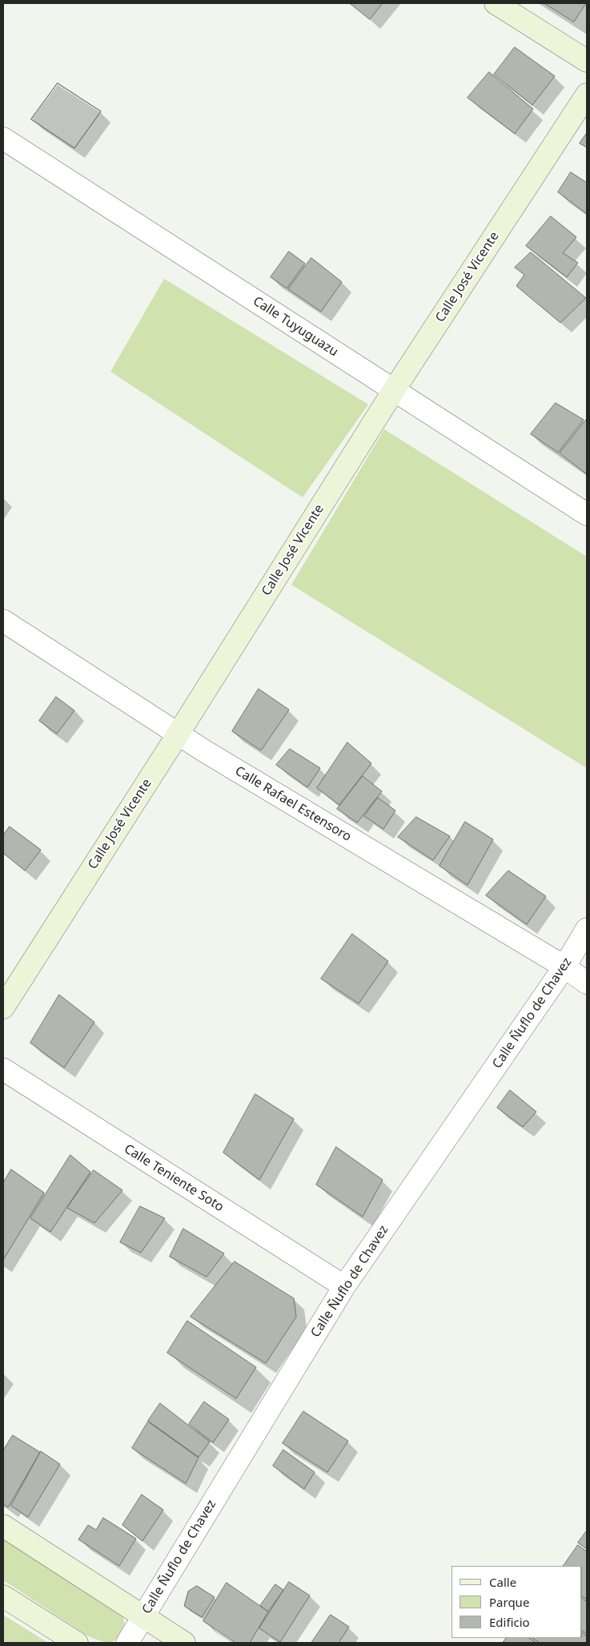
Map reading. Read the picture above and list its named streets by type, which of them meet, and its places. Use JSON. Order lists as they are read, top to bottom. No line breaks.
{"streets":{"street":["Calle José Vicente","Calle Tuyuguazu","Calle Rafael Estensoro","Calle Ñuflo de Chavez","Calle Teniente Soto"]},"crossings":[["Calle José Vicente","Calle Tuyuguazu"],["Calle José Vicente","Calle Rafael Estensoro"],["Calle Rafael Estensoro","Calle Ñuflo de Chavez"],["Calle Ñuflo de Chavez","Calle Teniente Soto"]],"legend":["Calle","Parque","Edificio"]}
